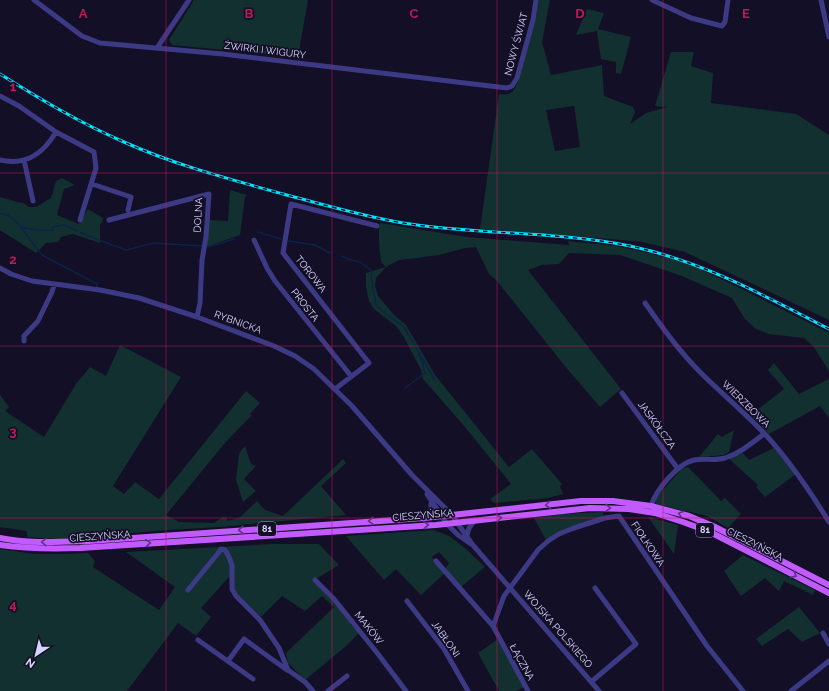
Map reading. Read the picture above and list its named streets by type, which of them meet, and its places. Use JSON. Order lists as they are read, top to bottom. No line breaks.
{"streets":{"main road":["CIESZYŃSKA","81"],"street":["NOWY ŚWIAT","ŻWIRKI I WIGURY","DOLNA","TOROWA","PROSTA","RYBNICKA","WIERZBOWA","JASKÓŁCZA","FIOŁKOWA","MAKÓW","WOJSKA POLSKIEGO","JABŁONI","ŁĄCZNA"]},"crossings":[["NOWY ŚWIAT","ŻWIRKI I WIGURY"],["DOLNA","RYBNICKA"],["TOROWA","PROSTA"],["TOROWA","RYBNICKA"],["RYBNICKA","CIESZYŃSKA"],["RYBNICKA","WOJSKA POLSKIEGO"],["CIESZYŃSKA","WOJSKA POLSKIEGO"],["FIOŁKOWA","WOJSKA POLSKIEGO"],["WOJSKA POLSKIEGO","ŁĄCZNA"]],"north":"bottom left","grid":{"columns":["A","B","C","D","E"],"rows":["1","2","3","4"]}}
